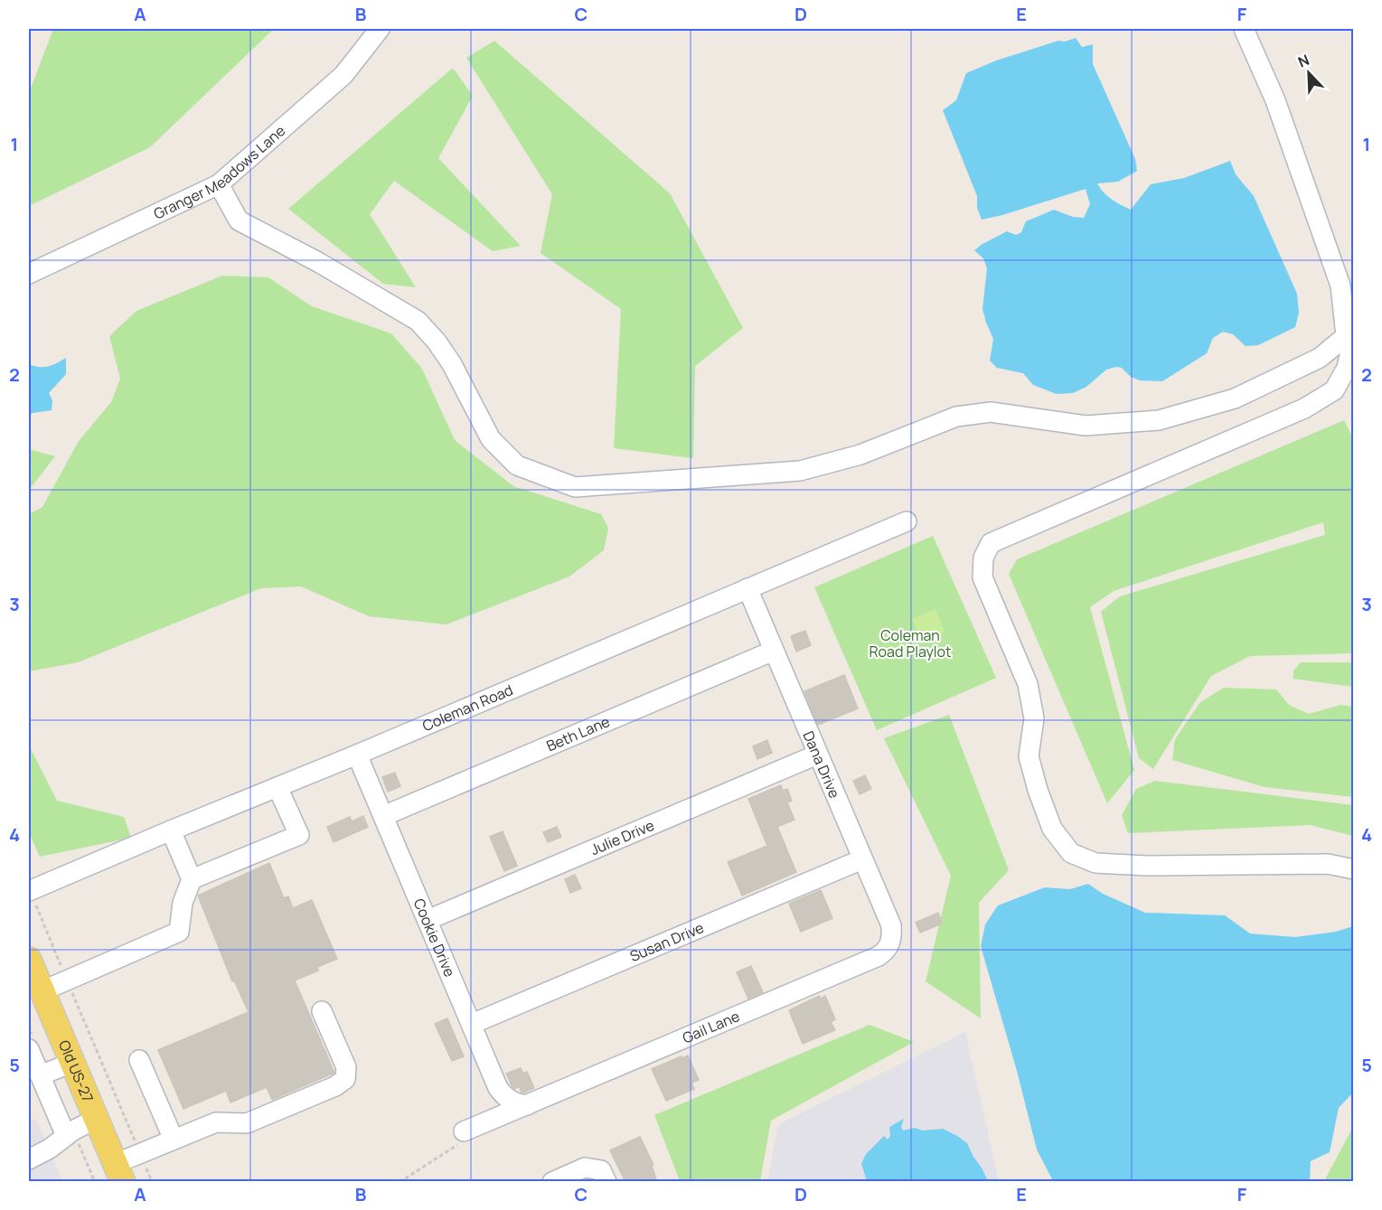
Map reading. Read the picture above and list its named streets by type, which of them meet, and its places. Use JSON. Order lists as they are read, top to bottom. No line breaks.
{"streets":{"main road":["Old US-27"],"street":["Granger Meadows Lane","Coleman Road","Beth Lane","Dana Drive","Julie Drive","Cookie Drive","Susan Drive","Gail Lane"]},"crossings":[["Coleman Road","Dana Drive"],["Coleman Road","Cookie Drive"],["Beth Lane","Dana Drive"],["Beth Lane","Cookie Drive"],["Dana Drive","Julie Drive"],["Dana Drive","Susan Drive"],["Dana Drive","Gail Lane"],["Julie Drive","Cookie Drive"],["Cookie Drive","Susan Drive"],["Cookie Drive","Gail Lane"]],"parks":["Coleman Road Playlot"],"north":"top left","grid":{"columns":["A","B","C","D","E","F"],"rows":["1","2","3","4","5"]}}
